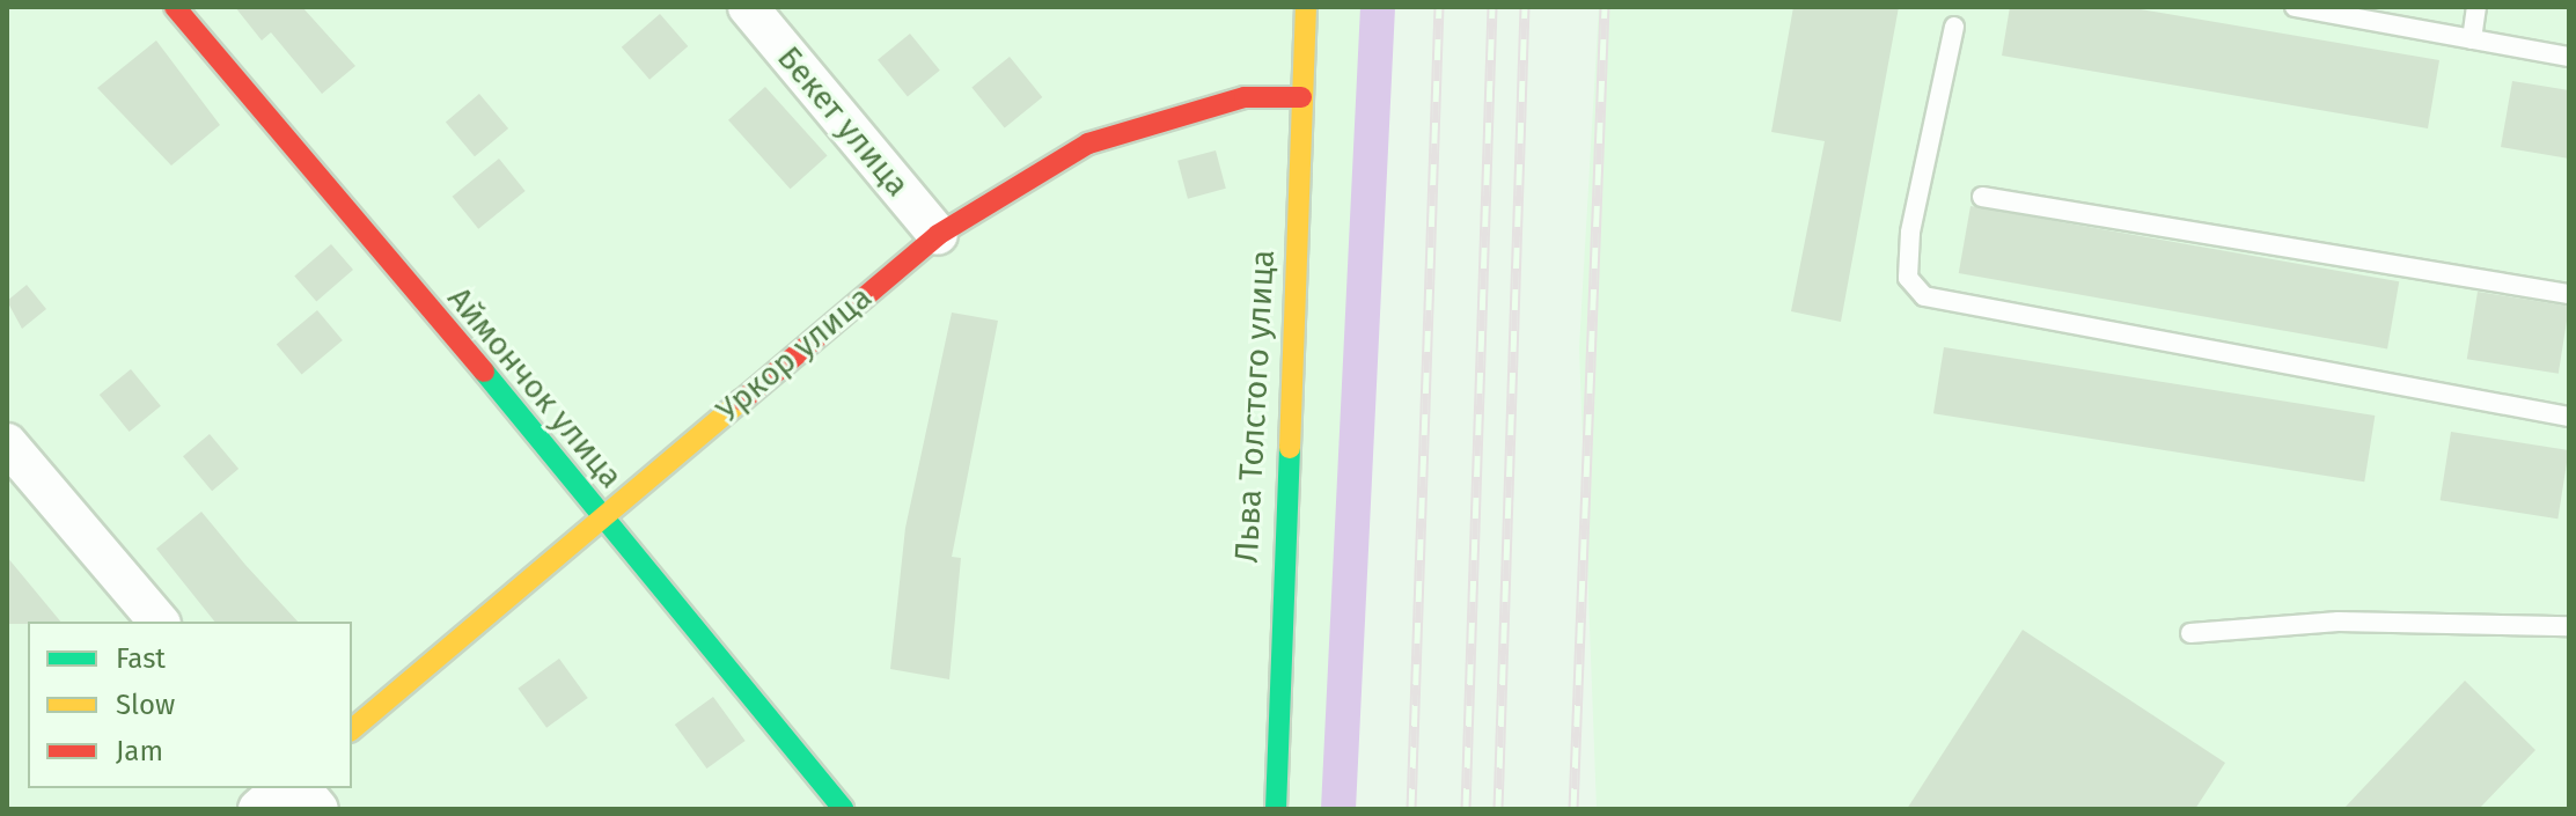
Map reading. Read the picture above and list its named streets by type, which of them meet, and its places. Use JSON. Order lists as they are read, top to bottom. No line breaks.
{"streets":{"street":["Бекет улица","Уркор улица","Аймончок улица","Льва Толстого улица"]},"crossings":[["Бекет улица","Уркор улица"],["Уркор улица","Аймончок улица"],["Уркор улица","Льва Толстого улица"]],"legend":["Fast","Slow","Jam"]}
